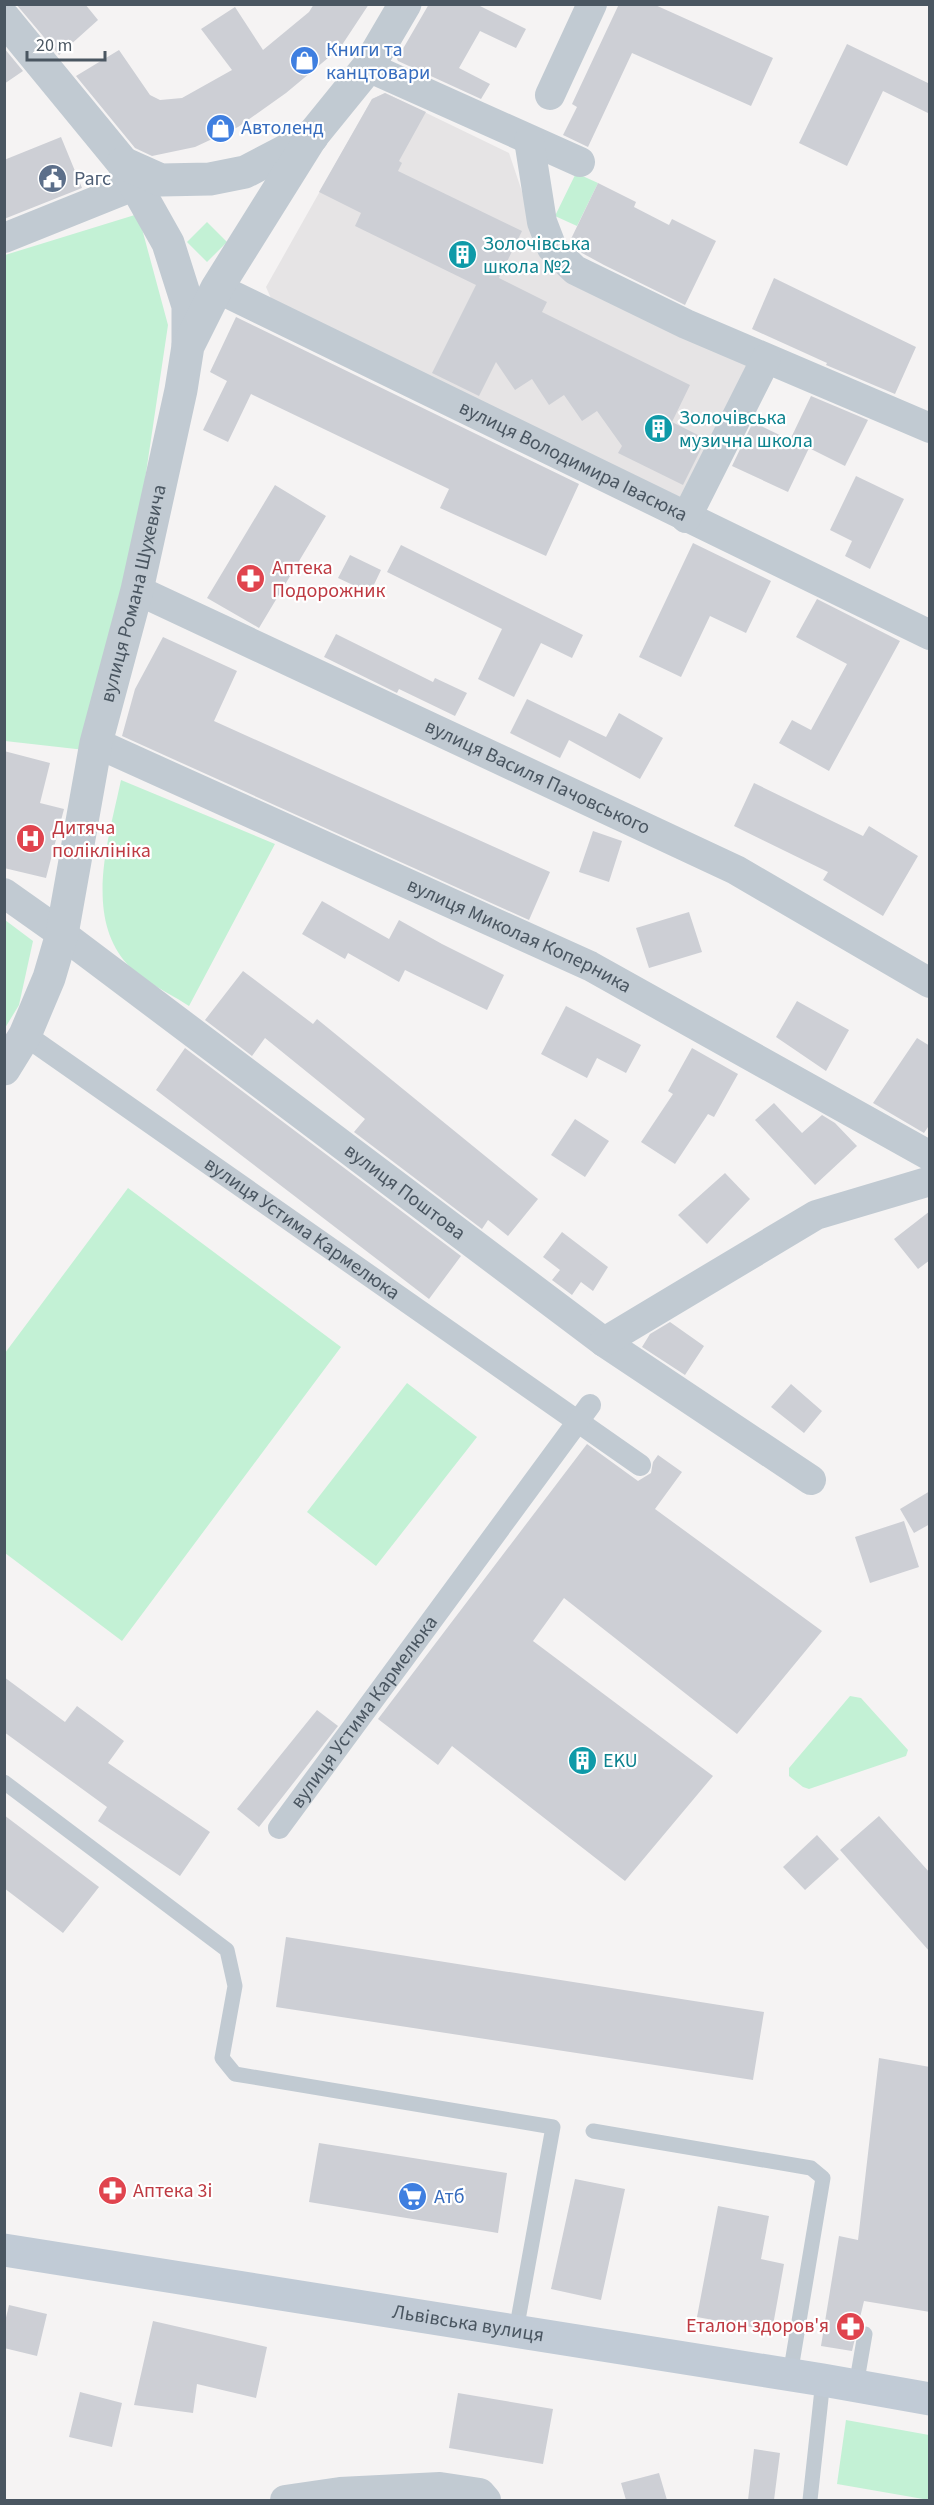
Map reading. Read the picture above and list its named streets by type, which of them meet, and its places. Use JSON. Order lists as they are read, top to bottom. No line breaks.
{"streets":{"main road":["Львівська вулиця"],"street":["вулиця Володимира Івасюка","вулиця Романа Шухевича","вулиця Василя Пачовського","вулиця Миколая Коперника","вулиця Поштова","вулиця Устима Кармелюка"]},"crossings":[["вулиця Володимира Івасюка","вулиця Романа Шухевича"],["вулиця Романа Шухевича","вулиця Василя Пачовського"],["вулиця Романа Шухевича","вулиця Миколая Коперника"],["вулиця Романа Шухевича","вулиця Поштова"],["вулиця Романа Шухевича","вулиця Устима Кармелюка"]],"places":{"shop":["Книги та канцтовари","Автоленд"],"public building":["Рагс"],"building":["Золочівська школа №2","Золочівська музична школа","EKU"],"pharmacy":["Аптека Подорожник","Аптека 3і","Еталон здоров'я"],"hospital":["Дитяча поліклініка"],"supermarket":["Атб"]},"scale_bar":"20 m"}
